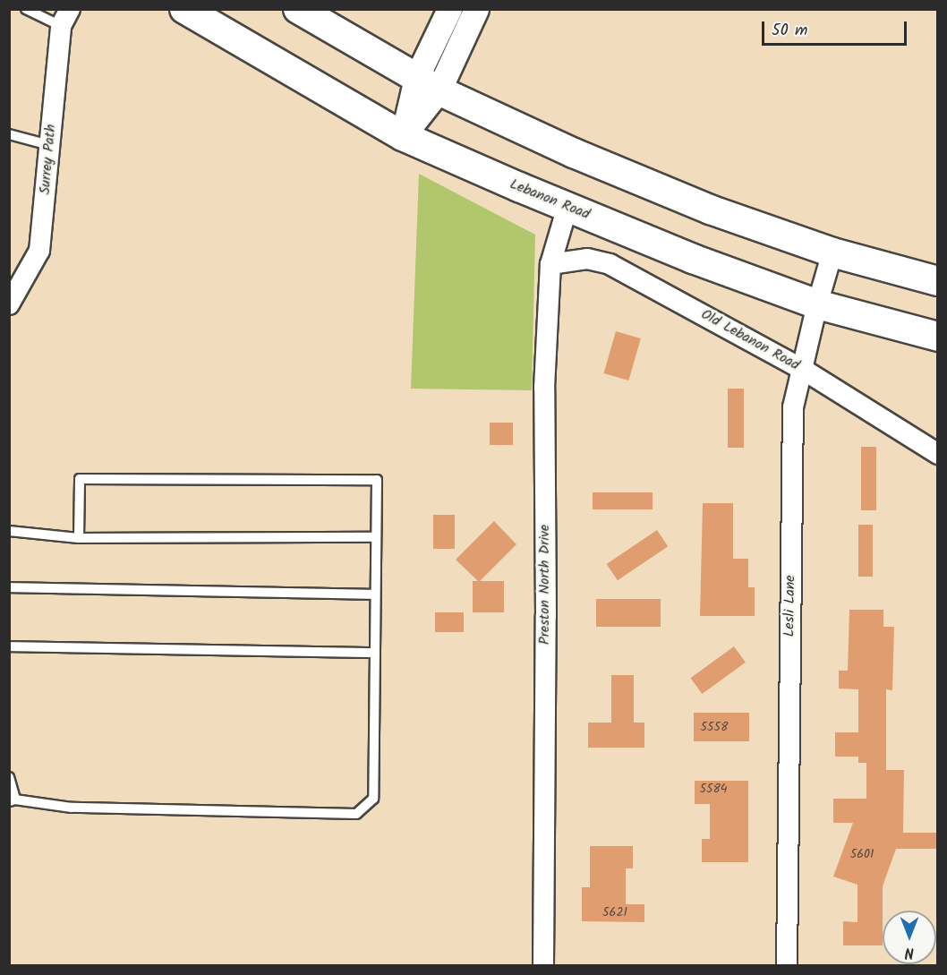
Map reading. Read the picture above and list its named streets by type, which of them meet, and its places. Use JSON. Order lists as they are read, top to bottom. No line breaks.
{"streets":{"main road":["Lebanon Road"],"street":["Surrey Path","Old Lebanon Road","Preston North Drive","Lesli Lane"]},"crossings":[["Lebanon Road","Preston North Drive"],["Lebanon Road","Lesli Lane"],["Old Lebanon Road","Preston North Drive"],["Old Lebanon Road","Lesli Lane"]],"house_numbers":["5558","5584","5601","5621"],"scale_bar":"50 m","north":"bottom"}
